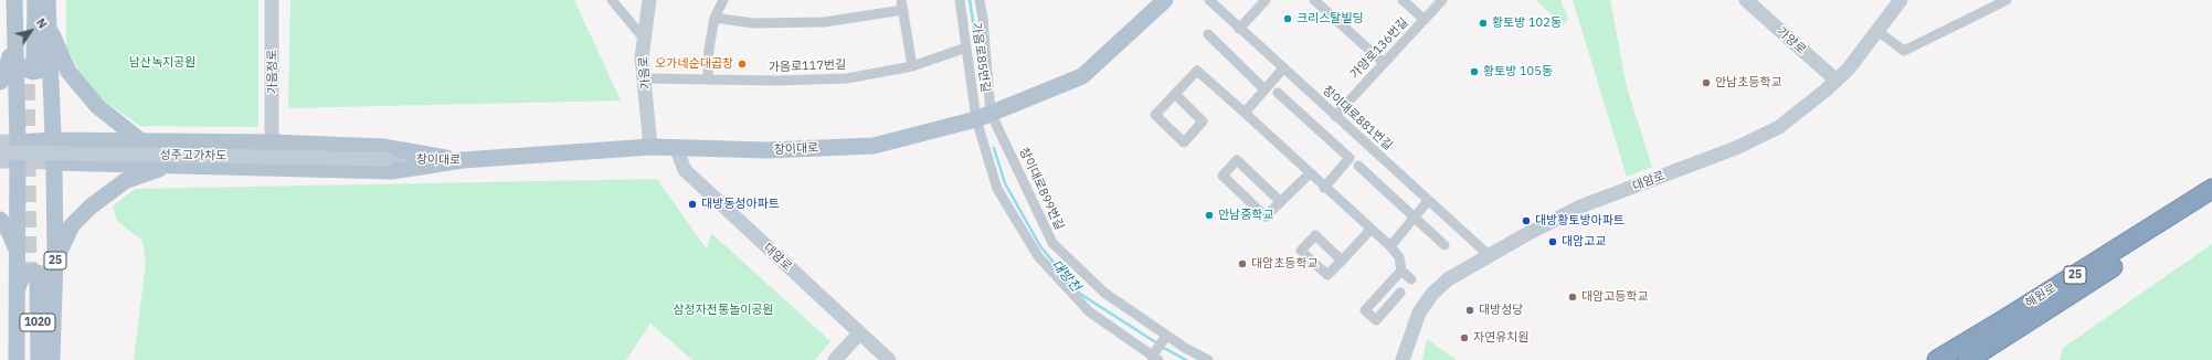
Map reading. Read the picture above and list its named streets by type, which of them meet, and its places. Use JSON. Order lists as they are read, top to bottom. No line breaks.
{"streets":{"highway":["25","해원로"],"main road":["창이대로","1020"],"street":["가양로","가양로136번길","가음로85번길","가음로117번길","가음정로","가음로","창이대로881번길","성주고가차도","대암로","창이대로899번길"]},"crossings":[["가양로","대암로"],["가양로136번길","창이대로881번길"],["가음로85번길","가음로117번길"],["가음로85번길","창이대로"],["가음로85번길","창이대로899번길"],["가음로117번길","가음로"],["가음로","창이대로"],["창이대로881번길","대암로"],["창이대로","성주고가차도"],["창이대로","대암로"],["창이대로","창이대로899번길"]],"water":["대방천"],"parks":["남산녹지공원","삼정자전통놀이공원"],"places":["크리스탈빌딩","황토방 102동","오가네순대곱창","황토방 105동","안남초등학교","대방동성아파트","안남중학교","대방황토방아파트","대암고교","대암초등학교","대암고등학교","대방성당","자연유치원"],"north":"top right"}
